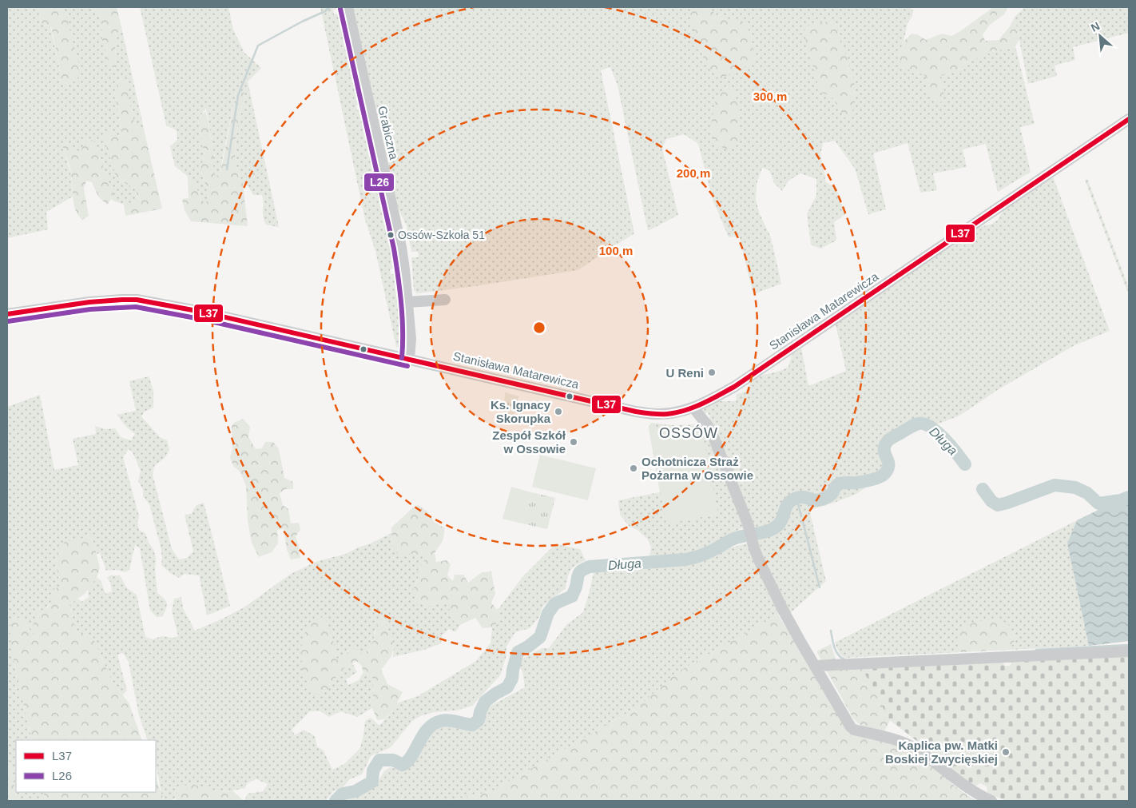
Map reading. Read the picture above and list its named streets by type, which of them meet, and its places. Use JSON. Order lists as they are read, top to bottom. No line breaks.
{"streets":{"street":["Grabiczna","Stanisława Matarewicza"]},"crossings":[["Grabiczna","Stanisława Matarewicza"]],"districts":["OSSÓW"],"water":["Długa"],"places":["Ossów-Szkoła 51","U Reni","Ks. Ignacy Skorupka","Zespół Szkół w Ossowie","Ochotnicza Straż Pożarna w Ossowie","Kaplica pw. Matki Boskiej Zwycięskiej"],"lines":["transit line L26","transit line L37"],"legend":["L37","L26"],"north":"top left","rings":["300 m","200 m","100 m"]}
